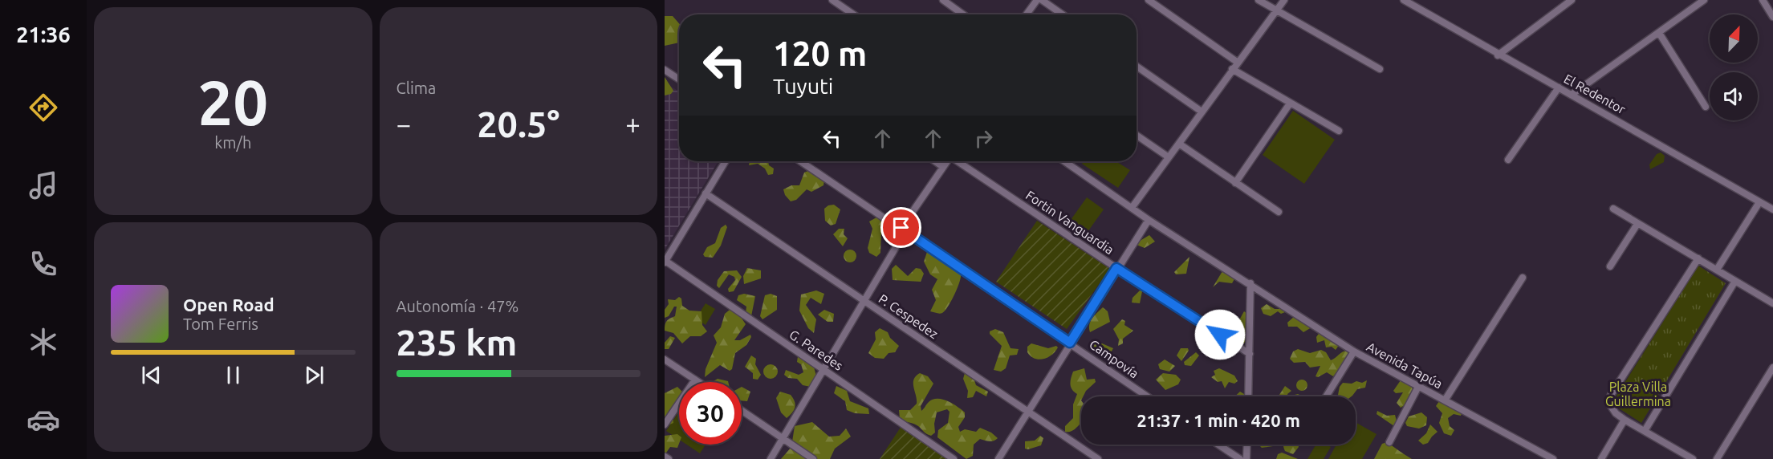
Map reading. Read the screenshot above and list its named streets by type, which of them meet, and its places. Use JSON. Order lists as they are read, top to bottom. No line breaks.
{"streets":{"street":["El Redentor","Fortin Vanguardia","P. Cespedez","G. Paredes","Campovía","Avenida Tapúa"]},"parks":["Plaza Villa Guillermina"],"north":"top right","page":{"tabs":"21:36","tile":[["20","km/h"],"Clima",["Autonomía · 47%","235 km"]],"turn":["120 m","Tuyuti"],"heat":["−","20.5°","+"],"song":["Open Road","Tom Ferris"],"limit":"30","trip":"21:37 · 1 min · 420 m"}}
